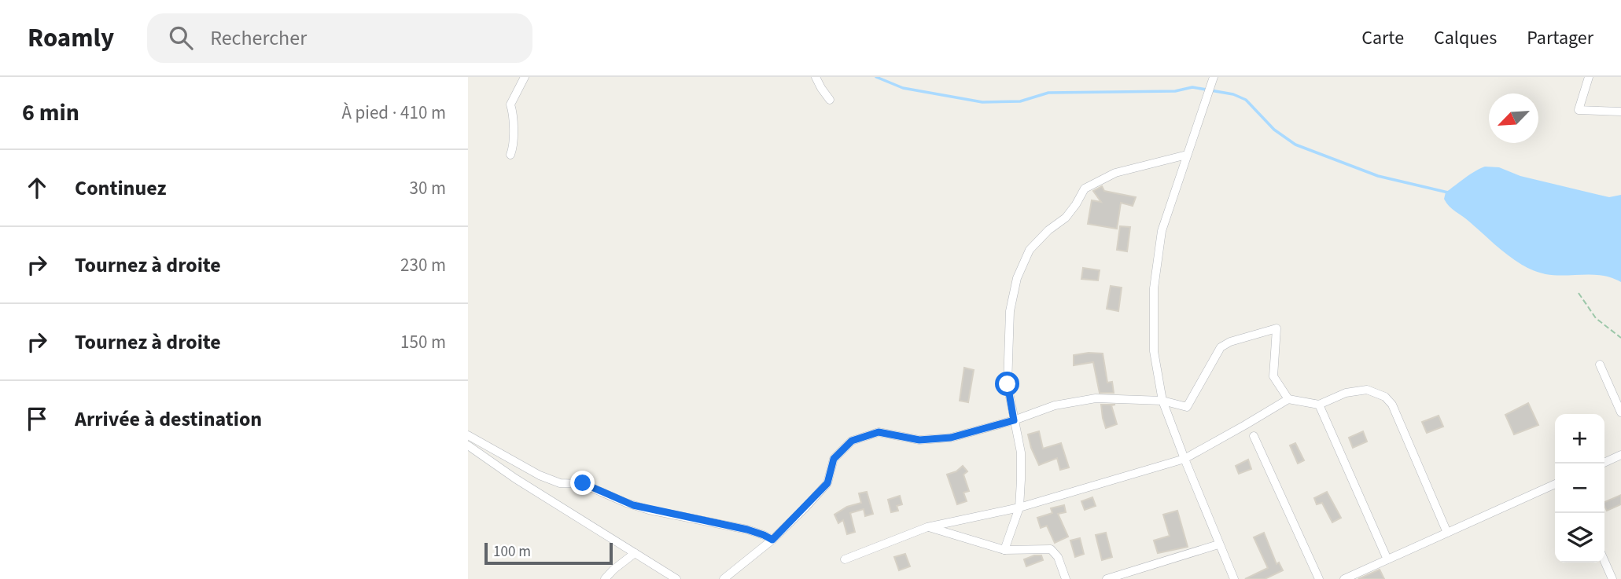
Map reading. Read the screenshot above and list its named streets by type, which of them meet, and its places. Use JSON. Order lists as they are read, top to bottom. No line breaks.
{"scale_bar":"100 m","north":"bottom left","page":{"header":"Roamly","search":"Rechercher","nav":["Carte","Calques","Partager"],"heading":["6 min","À pied · 410 m"],"list":[["Continuez","30 m"],["Tournez à droite","230 m"],["Tournez à droite","150 m"],"Arrivée à destination"],"map_buttons":["+","−"],"scale":"100 m"}}
